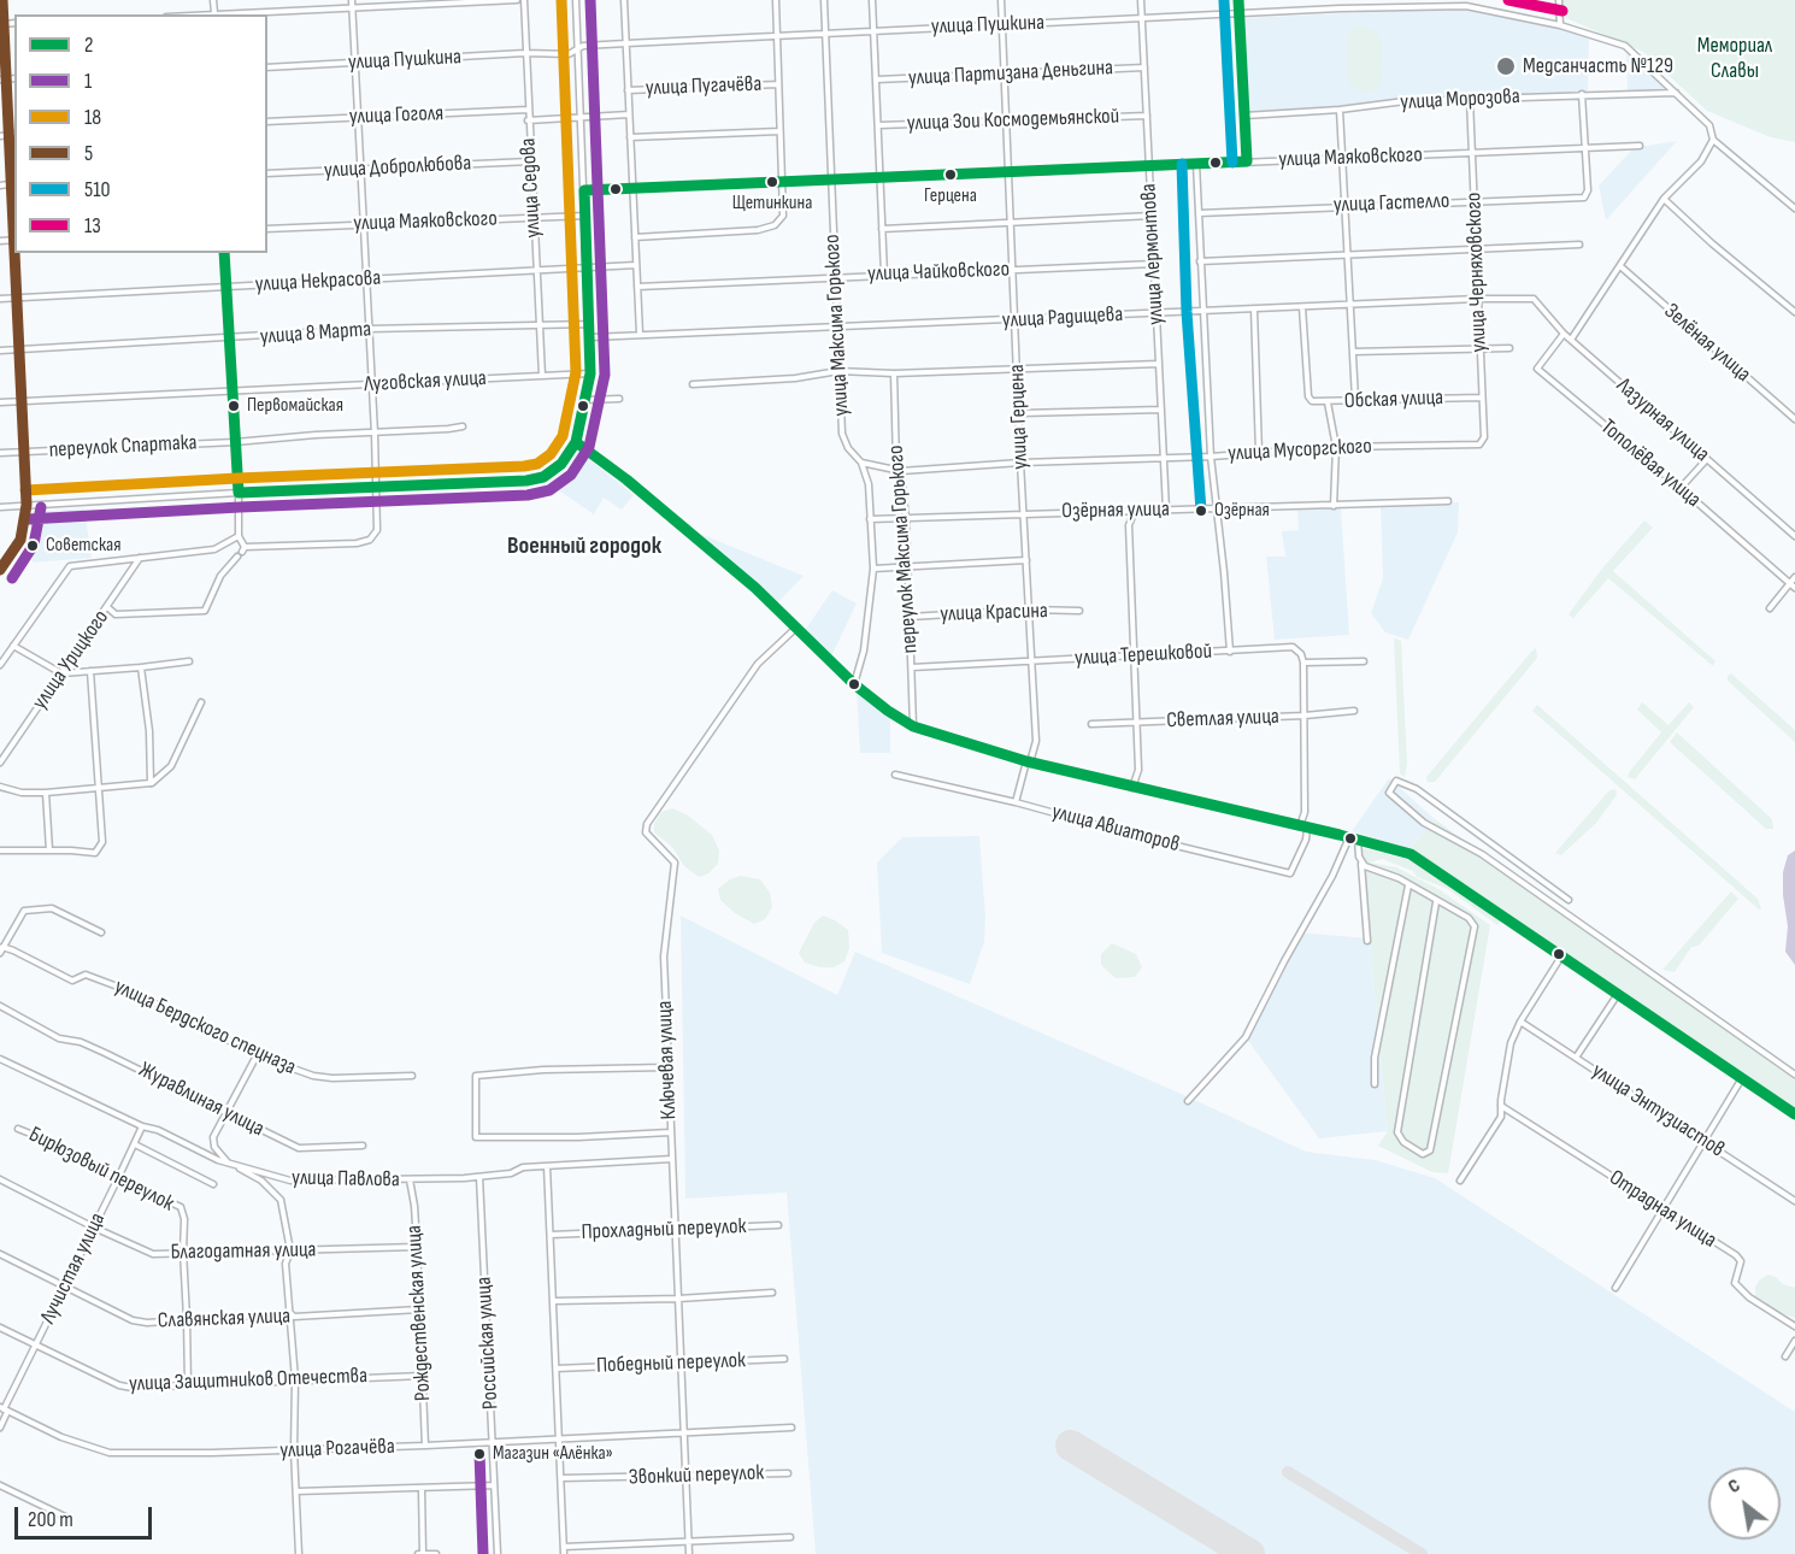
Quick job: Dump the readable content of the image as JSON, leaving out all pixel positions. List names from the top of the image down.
{
  "streets": {
    "street": [
      "улица Пушкина",
      "улица Партизана Деньгина",
      "улица Пугачёва",
      "улица Морозова",
      "улица Гоголя",
      "улица Зои Космодемьянской",
      "улица Маяковского",
      "улица Добролюбова",
      "улица Седова",
      "улица Гастелло",
      "улица Лермонтова",
      "улица Чайковского",
      "улица Черняховского",
      "улица Некрасова",
      "улица Радищева",
      "улица Максима Горького",
      "улица 8 Марта",
      "Зелёная улица",
      "Луговская улица",
      "Обская улица",
      "улица Герцена",
      "Лазурная улица",
      "переулок Спартака",
      "улица Мусоргского",
      "Тополёвая улица",
      "Озёрная улица",
      "переулок Максима Горького",
      "улица Красина",
      "улица Терешковой",
      "улица Урицкого",
      "Светлая улица",
      "улица Авиаторов",
      "улица Бердского спецназа",
      "Ключевая улица",
      "Журавлиная улица",
      "улица Энтузиастов",
      "Бирюзовый переулок",
      "улица Павлова",
      "Отрадная улица",
      "Прохладный переулок",
      "Благодатная улица",
      "Лучистая улица",
      "Рождественская улица",
      "Славянская улица",
      "Российская улица",
      "Победный переулок",
      "улица Защитников Отечества",
      "улица Рогачёва",
      "Звонкий переулок"
    ]
  },
  "crossings": [
    ["улица Пушкина", "улица Морозова"],
    ["улица Пушкина", "улица Седова"],
    ["улица Пушкина", "улица Лермонтова"],
    ["улица Пушкина", "улица Максима Горького"],
    ["улица Пушкина", "улица Герцена"],
    ["улица Партизана Деньгина", "улица Лермонтова"],
    ["улица Партизана Деньгина", "улица Герцена"],
    ["улица Морозова", "улица Черняховского"],
    ["улица Гоголя", "улица Седова"],
    ["улица Зои Космодемьянской", "улица Лермонтова"],
    ["улица Зои Космодемьянской", "улица Герцена"],
    ["улица Маяковского", "улица Седова"],
    ["улица Маяковского", "улица Гастелло"],
    ["улица Маяковского", "улица Лермонтова"],
    ["улица Маяковского", "улица Черняховского"],
    ["улица Маяковского", "улица Максима Горького"],
    ["улица Маяковского", "улица Герцена"],
    ["улица Добролюбова", "улица Седова"],
    ["улица Седова", "улица Некрасова"],
    ["улица Седова", "улица 8 Марта"],
    ["улица Седова", "Луговская улица"],
    ["улица Гастелло", "улица Черняховского"],
    ["улица Лермонтова", "улица Чайковского"],
    ["улица Лермонтова", "улица Радищева"],
    ["улица Лермонтова", "улица Мусоргского"],
    ["улица Лермонтова", "Озёрная улица"],
    ["улица Чайковского", "улица Максима Горького"],
    ["улица Чайковского", "улица Герцена"],
    ["улица Черняховского", "улица Радищева"],
    ["улица Черняховского", "Обская улица"],
    ["улица Черняховского", "улица Мусоргского"],
    ["улица Радищева", "улица Максима Горького"],
    ["улица Радищева", "Обская улица"],
    ["улица Радищева", "улица Герцена"],
    ["улица Радищева", "Лазурная улица"],
    ["улица Максима Горького", "улица Мусоргского"],
    ["улица Максима Горького", "Озёрная улица"],
    ["улица Герцена", "улица Мусоргского"],
    ["улица Герцена", "Озёрная улица"],
    ["улица Герцена", "улица Красина"],
    ["улица Герцена", "улица Терешковой"],
    ["улица Герцена", "улица Авиаторов"],
    ["Лазурная улица", "Тополёвая улица"],
    ["улица Мусоргского", "переулок Максима Горького"],
    ["Озёрная улица", "переулок Максима Горького"],
    ["переулок Максима Горького", "улица Красина"],
    ["переулок Максима Горького", "улица Терешковой"],
    ["Ключевая улица", "улица Павлова"],
    ["Ключевая улица", "Прохладный переулок"],
    ["Ключевая улица", "Победный переулок"],
    ["Ключевая улица", "улица Рогачёва"],
    ["Ключевая улица", "Звонкий переулок"],
    ["Бирюзовый переулок", "Благодатная улица"],
    ["Бирюзовый переулок", "Лучистая улица"],
    ["Бирюзовый переулок", "Славянская улица"],
    ["Бирюзовый переулок", "улица Защитников Отечества"],
    ["улица Павлова", "Лучистая улица"],
    ["улица Павлова", "Рождественская улица"],
    ["улица Павлова", "Российская улица"],
    ["Благодатная улица", "Лучистая улица"],
    ["Благодатная улица", "Рождественская улица"],
    ["Лучистая улица", "Славянская улица"],
    ["Лучистая улица", "улица Защитников Отечества"],
    ["Лучистая улица", "улица Рогачёва"],
    ["Рождественская улица", "Славянская улица"],
    ["Рождественская улица", "улица Защитников Отечества"],
    ["Рождественская улица", "улица Рогачёва"],
    ["Российская улица", "улица Рогачёва"]
  ],
  "districts": ["Военный городок"],
  "parks": ["Мемориал Славы"],
  "places": [
    "Медсанчасть №129",
    "Герцена",
    "Щетинкина",
    "Первомайская",
    "Озёрная",
    "Советская",
    "Магазин «Алёнка»"
  ],
  "lines": [
    "transit line 2",
    "transit line 1",
    "transit line 18",
    "transit line 5",
    "transit line 13",
    "transit line 510"
  ],
  "legend": [
    "2",
    "1",
    "18",
    "5",
    "510",
    "13"
  ],
  "scale_bar": "200 m",
  "north": "top left"
}
